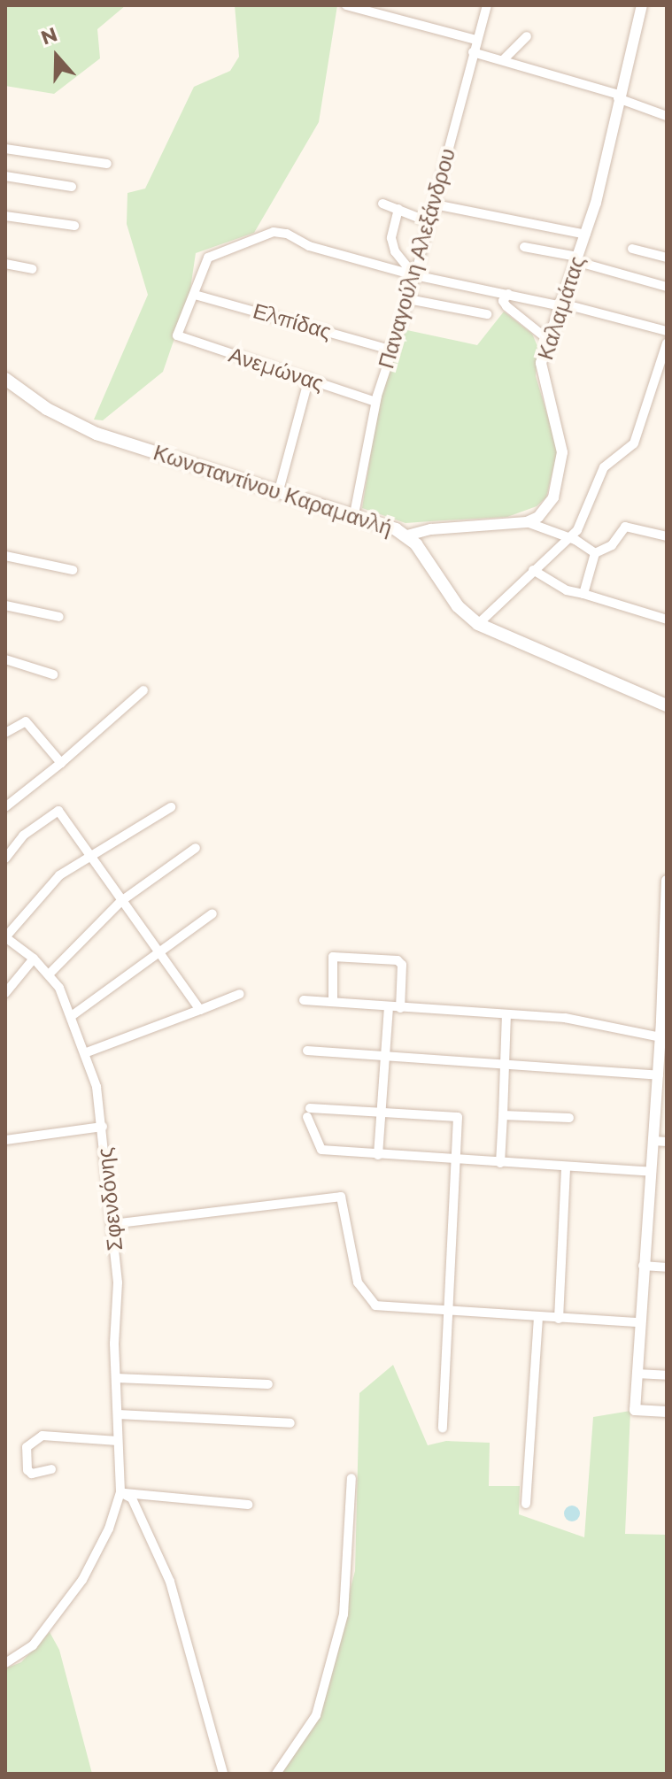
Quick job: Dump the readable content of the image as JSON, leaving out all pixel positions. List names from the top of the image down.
{
  "streets": {
    "main road": ["Κωνσταντίνου Καραμανλή"],
    "street": [
      "Παναγούλη Αλεξάνδρου",
      "Καλαμάτας",
      "Ελπίδας",
      "Ανεμώνας",
      "Σφενδόνης"
    ]
  },
  "crossings": [
    ["Παναγούλη Αλεξάνδρου", "Ελπίδας"],
    ["Παναγούλη Αλεξάνδρου", "Ανεμώνας"],
    ["Παναγούλη Αλεξάνδρου", "Κωνσταντίνου Καραμανλή"],
    ["Ελπίδας", "Ανεμώνας"]
  ],
  "north": "top"
}
